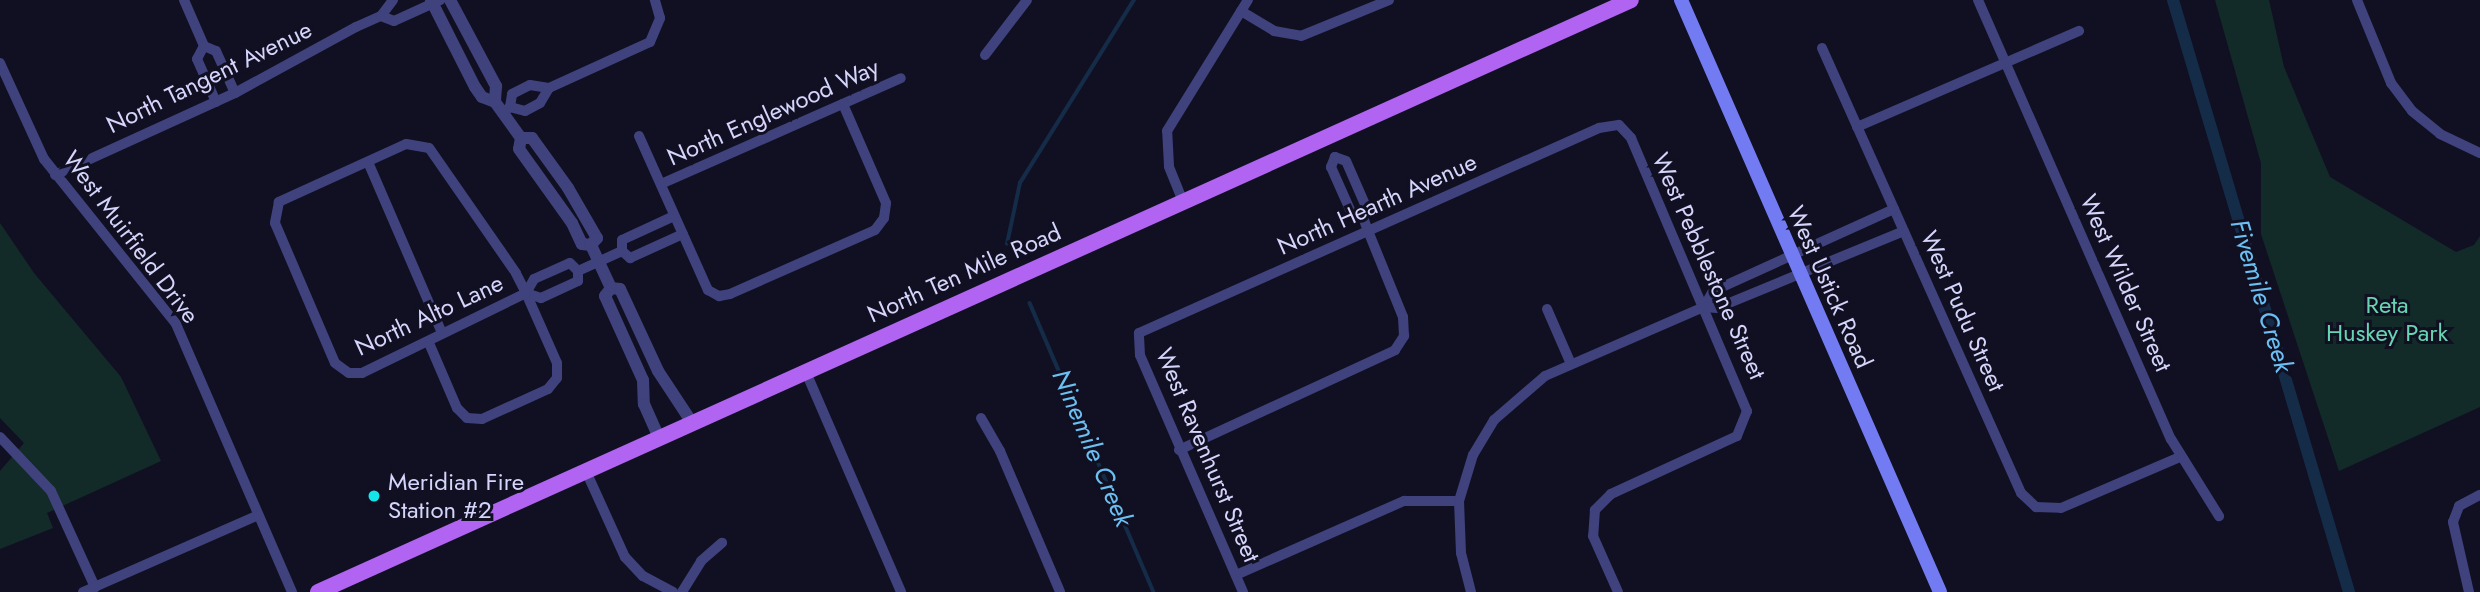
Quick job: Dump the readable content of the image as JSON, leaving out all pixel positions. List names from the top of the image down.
{
  "streets": {
    "main road": ["North Ten Mile Road", "West Ustick Road"],
    "street": [
      "North Tangent Avenue",
      "North Englewood Way",
      "North Hearth Avenue",
      "West Muirfield Drive",
      "West Pebblestone Street",
      "West Wilder Street",
      "West Pudu Street",
      "North Alto Lane",
      "West Ravenhurst Street"
    ]
  },
  "crossings": [
    ["North Tangent Avenue", "West Muirfield Drive"],
    ["North Hearth Avenue", "West Pebblestone Street"],
    ["North Hearth Avenue", "West Ravenhurst Street"],
    ["West Wilder Street", "West Pudu Street"]
  ],
  "water": ["Fivemile Creek", "Ninemile Creek"],
  "parks": ["Reta Huskey Park"],
  "places": ["Meridian Fire Station #2"]
}
